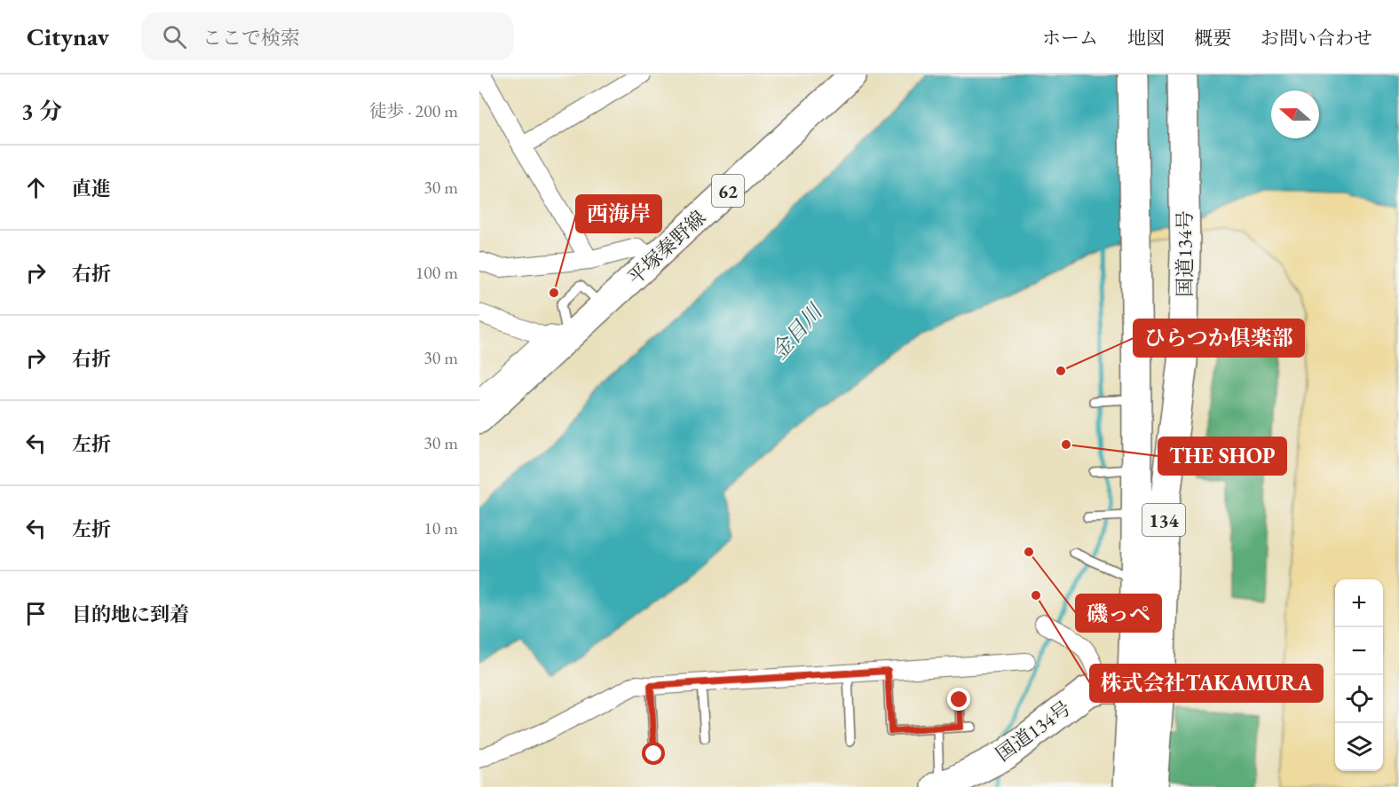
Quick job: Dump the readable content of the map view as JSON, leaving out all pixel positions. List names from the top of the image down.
{
  "streets": {
    "highway": ["国道134号", "134"],
    "main road": ["62", "平塚秦野線"]
  },
  "water": ["金目川"],
  "places": [
    "西海岸",
    "ひらつか倶楽部",
    "THE SHOP",
    "磯っペ",
    "株式会社TAKAMURA"
  ],
  "north": "left",
  "page": {
    "header": "Citynav",
    "search": "ここで検索",
    "nav": [
      "ホーム",
      "地図",
      "概要",
      "お問い合わせ"
    ],
    "heading": ["3 分", "徒歩 · 200 m"],
    "list": [
      ["直進", "30 m"],
      ["右折", "100 m"],
      ["右折", "30 m"],
      ["左折", "30 m"],
      ["左折", "10 m"],
      "目的地に到着"
    ],
    "map_buttons": ["+", "−"]
  }
}
